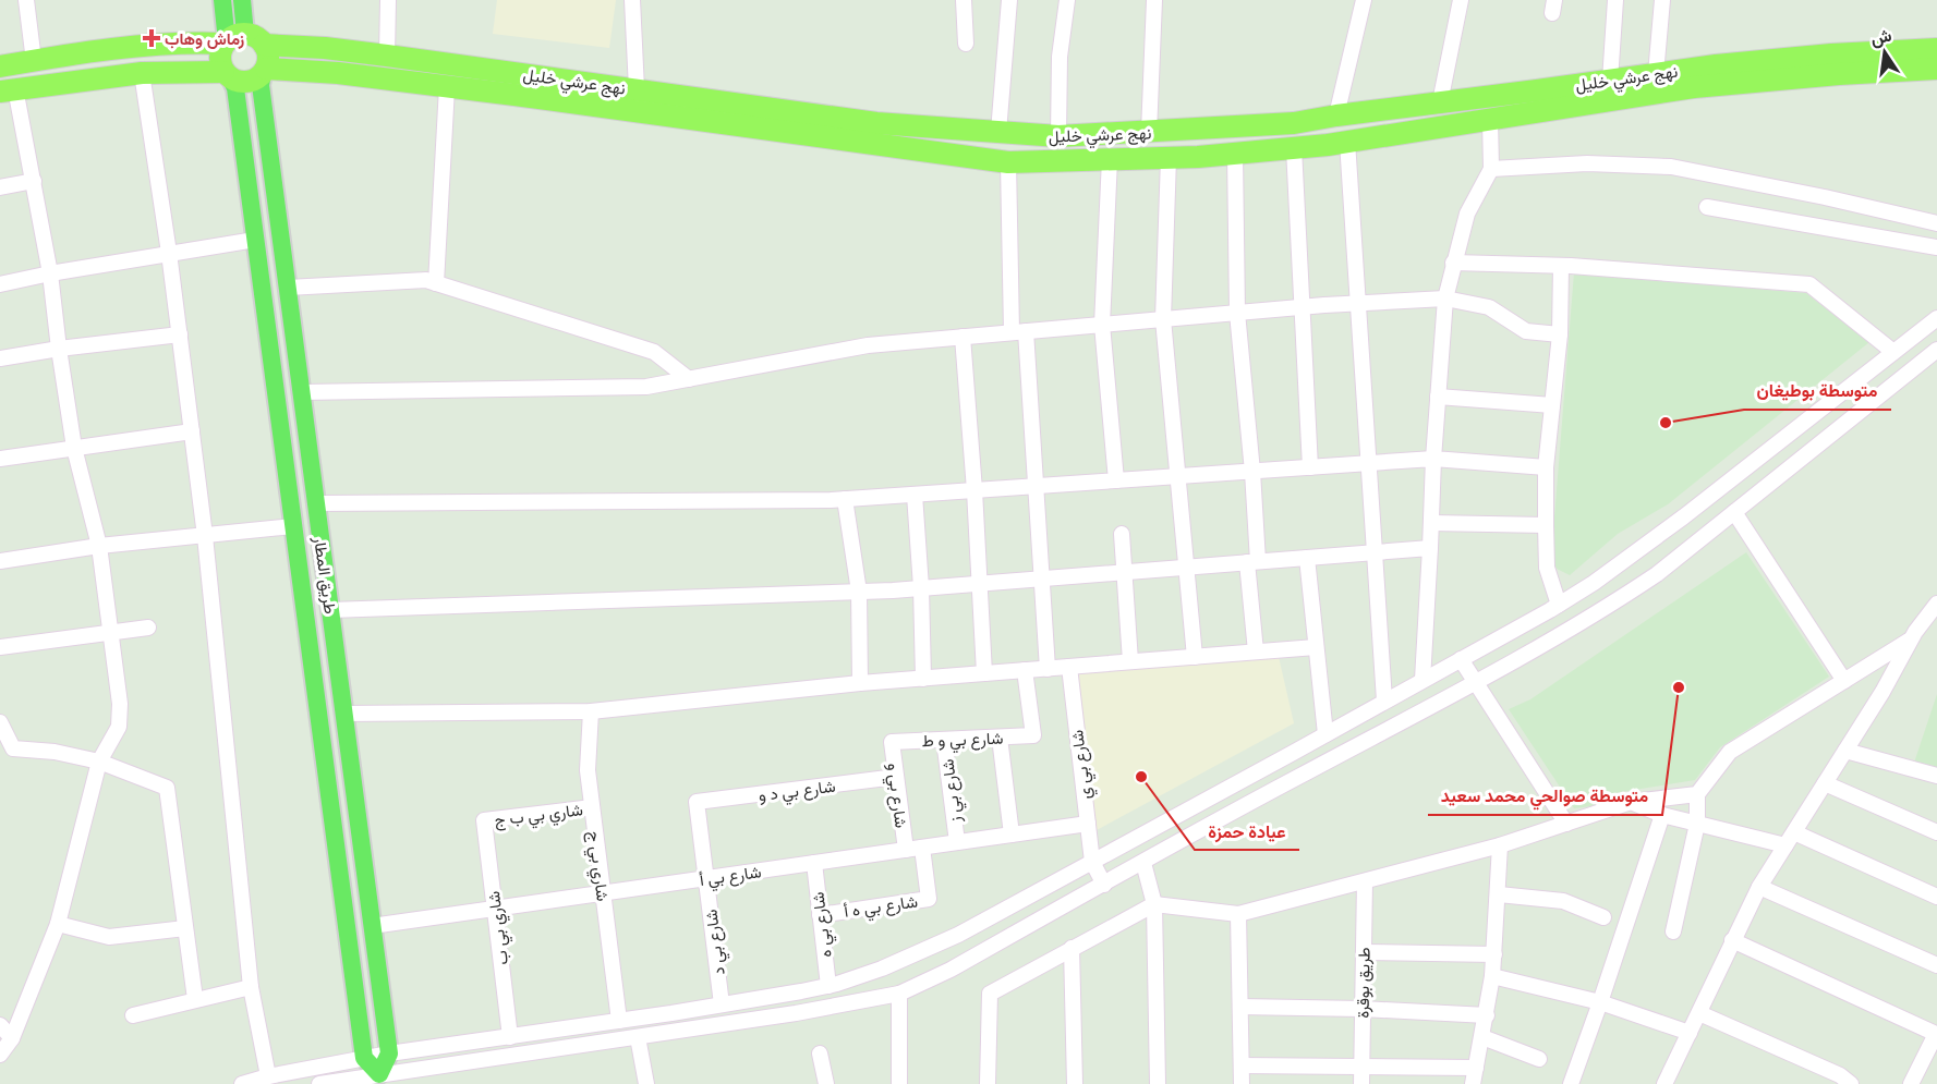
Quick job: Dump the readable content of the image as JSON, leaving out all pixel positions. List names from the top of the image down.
{
  "streets": {
    "highway": ["نهج عرشي خليل"],
    "main road": ["طريق المطار"],
    "street": [
      "شارع بي و ط",
      "شارع بي ي",
      "شارع بي د و",
      "شارع بي ز",
      "شارع بي و",
      "شاري بي ب ج",
      "شاري بي ج",
      "شارع بي أ",
      "شارع بي ه أ",
      "شارع بي ه",
      "شاري بي ب",
      "شارع بي د",
      "طريق بوقرة"
    ]
  },
  "crossings": [
    ["نهج عرشي خليل", "طريق المطار"],
    ["طريق المطار", "شارع بي أ"],
    ["شارع بي و ط", "شارع بي ز"],
    ["شارع بي و ط", "شارع بي و"],
    ["شارع بي ي", "شارع بي أ"],
    ["شارع بي د و", "شارع بي و"],
    ["شارع بي د و", "شارع بي د"],
    ["شارع بي ز", "شارع بي أ"],
    ["شارع بي و", "شارع بي أ"],
    ["شاري بي ب ج", "شاري بي ج"],
    ["شاري بي ب ج", "شاري بي ب"],
    ["شاري بي ج", "شارع بي أ"],
    ["شارع بي أ", "شارع بي ه أ"],
    ["شارع بي أ", "شارع بي ه"],
    ["شارع بي أ", "شاري بي ب"],
    ["شارع بي أ", "شارع بي د"],
    ["شارع بي ه أ", "شارع بي ه"]
  ],
  "places": {
    "health": ["زماش وهاب"],
    "other": ["متوسطة بوطيغان", "متوسطة صوالحي محمد سعيد", "عيادة حمزة"]
  },
  "north": "top"
}
